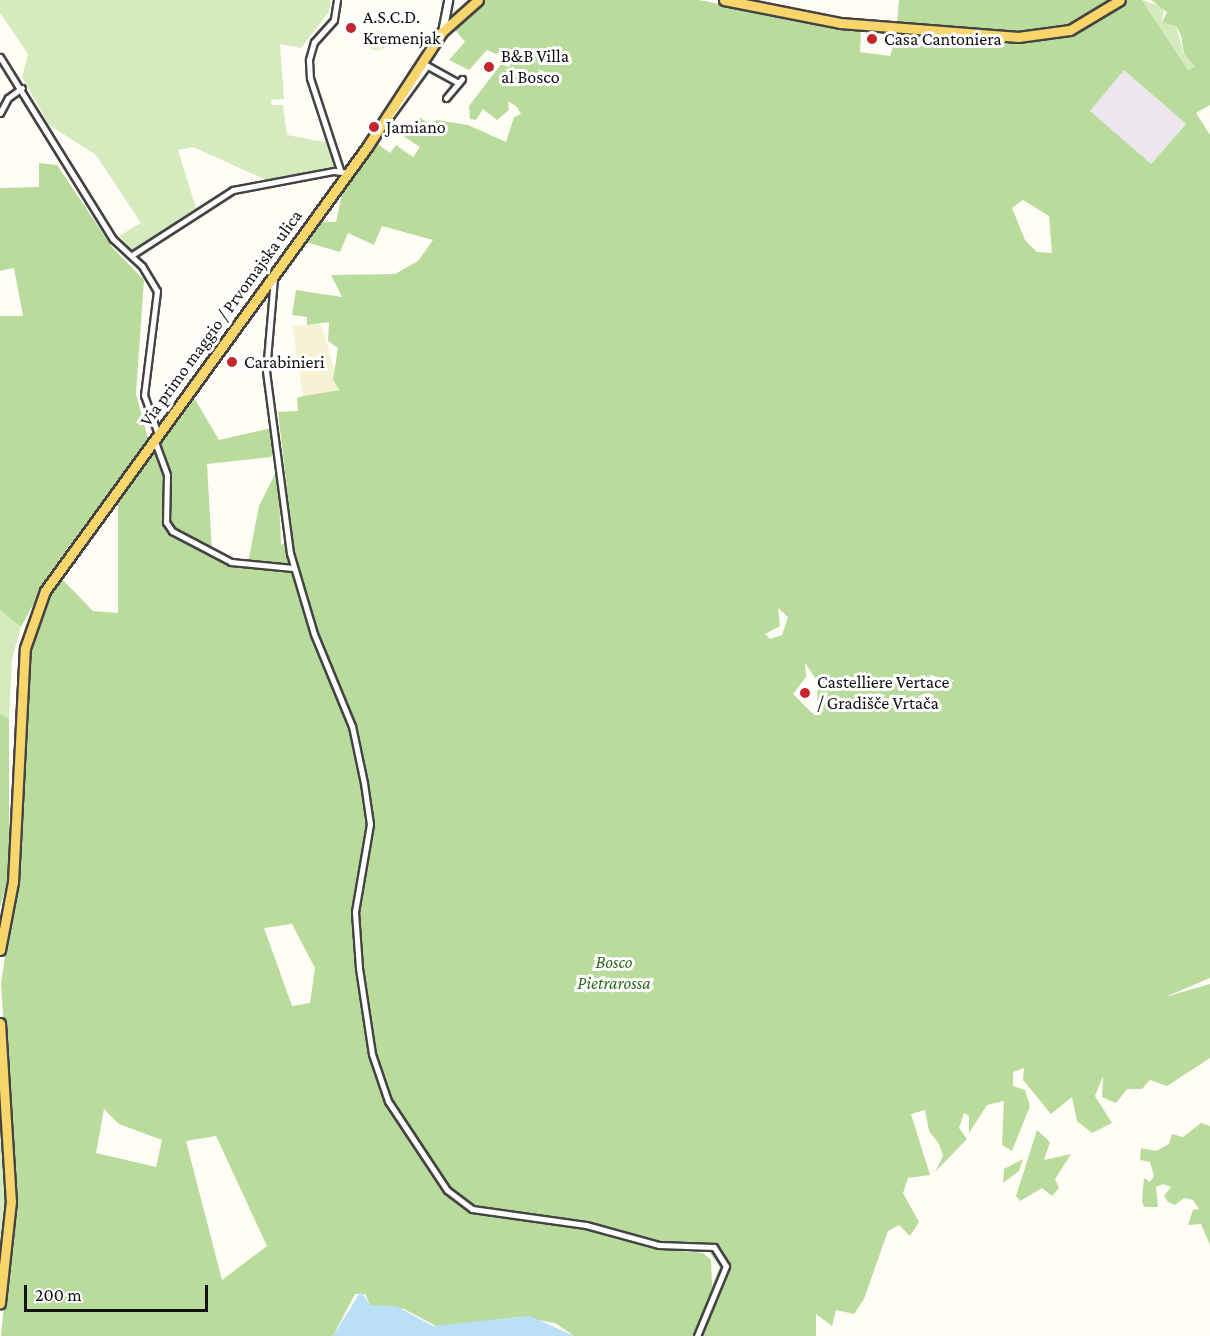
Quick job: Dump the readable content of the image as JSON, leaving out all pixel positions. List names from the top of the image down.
{
  "streets": {
    "main road": ["Via primo maggio / Prvomajska ulica"]
  },
  "parks": ["Bosco Pietrarossa"],
  "places": [
    "A.S.C.D. Kremenjak",
    "Casa Cantoniera",
    "B&B Villa al Bosco",
    "Jamiano",
    "Carabinieri",
    "Castelliere Vertace / Gradišče Vrtača"
  ],
  "scale_bar": "200 m"
}
